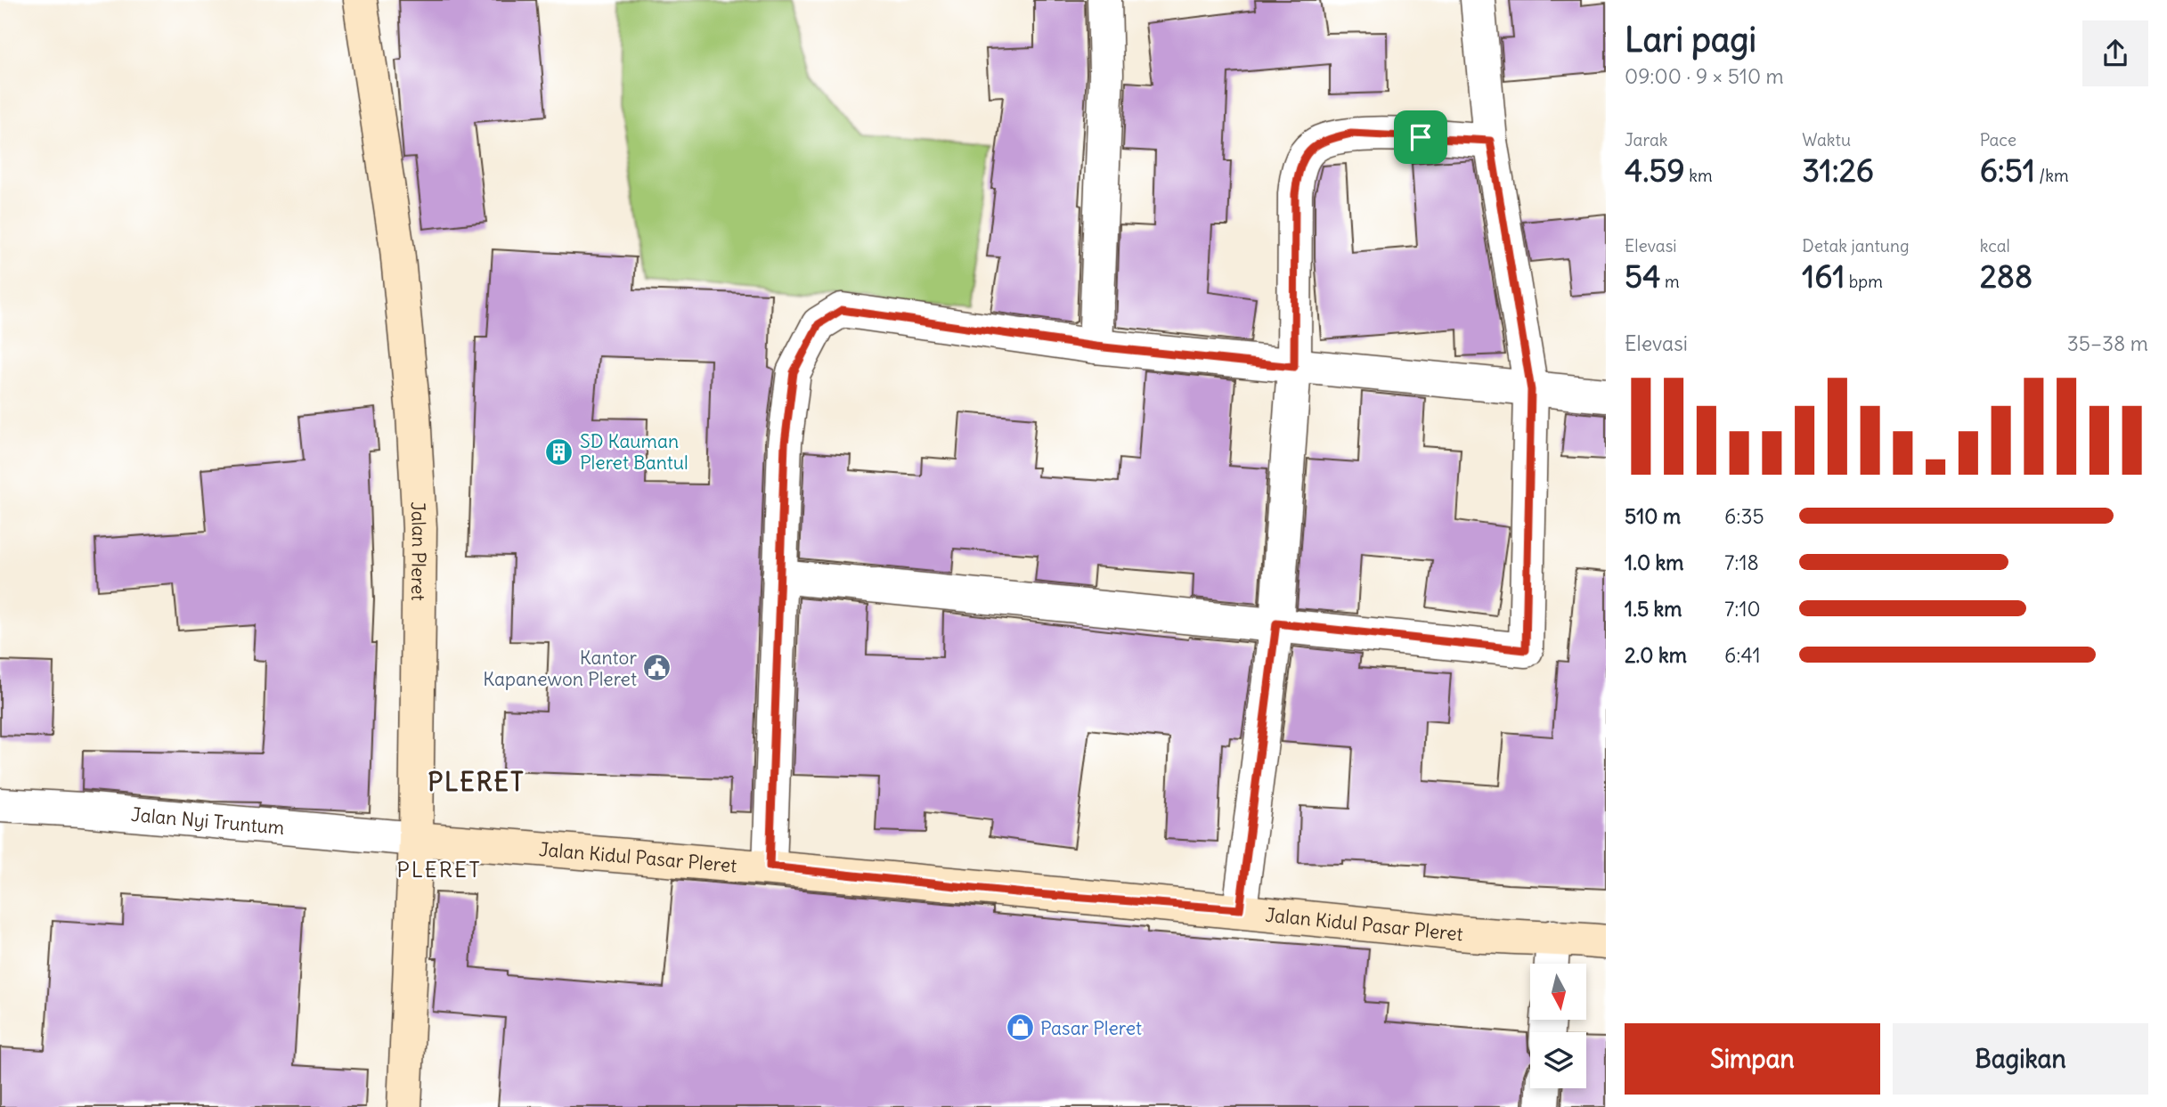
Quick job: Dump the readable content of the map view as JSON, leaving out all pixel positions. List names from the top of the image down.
{
  "streets": {
    "street": ["Jalan Pleret", "Jalan Nyi Truntum", "Jalan Kidul Pasar Pleret"]
  },
  "crossings": [
    ["Jalan Pleret", "Jalan Nyi Truntum"],
    ["Jalan Pleret", "Jalan Kidul Pasar Pleret"],
    ["Jalan Nyi Truntum", "Jalan Kidul Pasar Pleret"]
  ],
  "districts": ["PLERET", "PLERET"],
  "places": {
    "building": ["SD Kauman Pleret Bantul"],
    "public building": ["Kantor Kapanewon Pleret"],
    "shop": ["Pasar Pleret"]
  },
  "north": "bottom",
  "page": {
    "heading": ["Lari pagi", "09:00 · 9 × 510 m"],
    "stats": [
      ["Jarak", "4.59 km"],
      ["Waktu", "31:26"],
      ["Pace", "6:51 /km"],
      ["Elevasi", "54 m"],
      ["Detak jantung", "161 bpm"],
      ["kcal", "288"]
    ],
    "chart": ["Elevasi", "35–38 m"],
    "list": [
      {
        "name": "510 m",
        "note": "6:35"
      },
      {
        "name": "1.0 km",
        "note": "7:18"
      },
      {
        "name": "1.5 km",
        "note": "7:10"
      },
      {
        "name": "2.0 km",
        "note": "6:41"
      }
    ],
    "buttons": ["Simpan", "Bagikan"]
  }
}
